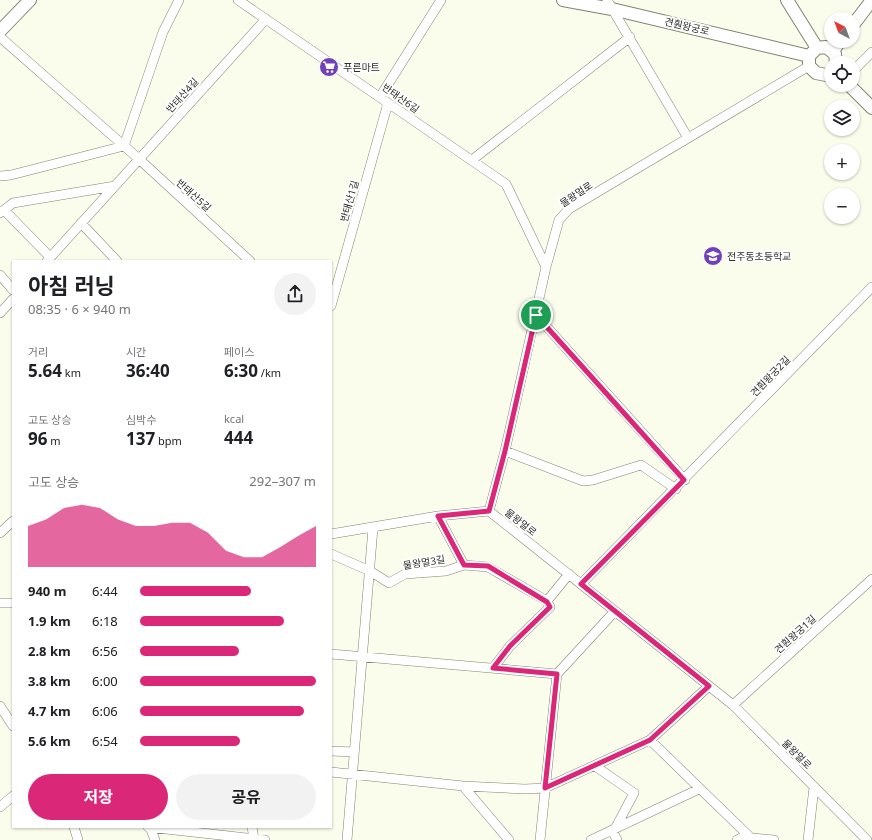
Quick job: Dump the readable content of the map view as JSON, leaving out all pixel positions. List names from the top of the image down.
{
  "streets": {
    "street": [
      "견훤왕궁로",
      "반태산4길",
      "반태산6길",
      "물왕멀로",
      "반태산5길",
      "반태산1길",
      "견훤왕궁2길",
      "물왕멀3길",
      "견훤왕궁1길"
    ]
  },
  "crossings": [
    ["견훤왕궁로", "물왕멀로"],
    ["반태산4길", "반태산6길"],
    ["반태산4길", "반태산5길"],
    ["반태산6길", "물왕멀로"],
    ["반태산6길", "반태산1길"],
    ["물왕멀로", "견훤왕궁2길"],
    ["물왕멀로", "견훤왕궁1길"]
  ],
  "places": {
    "supermarket": ["푸른마트"],
    "school or university": ["전주동초등학교"]
  },
  "north": "top left",
  "page": {
    "map_buttons": ["+", "−"],
    "heading": ["아침 러닝", "08:35 · 6 × 940 m"],
    "stats": [
      ["거리", "5.64 km"],
      ["시간", "36:40"],
      ["페이스", "6:30 /km"],
      ["고도 상승", "96 m"],
      ["심박수", "137 bpm"],
      ["kcal", "444"]
    ],
    "chart": ["고도 상승", "292–307 m"],
    "list": [
      {
        "name": "940 m",
        "note": "6:44"
      },
      {
        "name": "1.9 km",
        "note": "6:18"
      },
      {
        "name": "2.8 km",
        "note": "6:56"
      },
      {
        "name": "3.8 km",
        "note": "6:00"
      },
      {
        "name": "4.7 km",
        "note": "6:06"
      },
      {
        "name": "5.6 km",
        "note": "6:54"
      }
    ],
    "buttons": ["저장", "공유"]
  }
}
